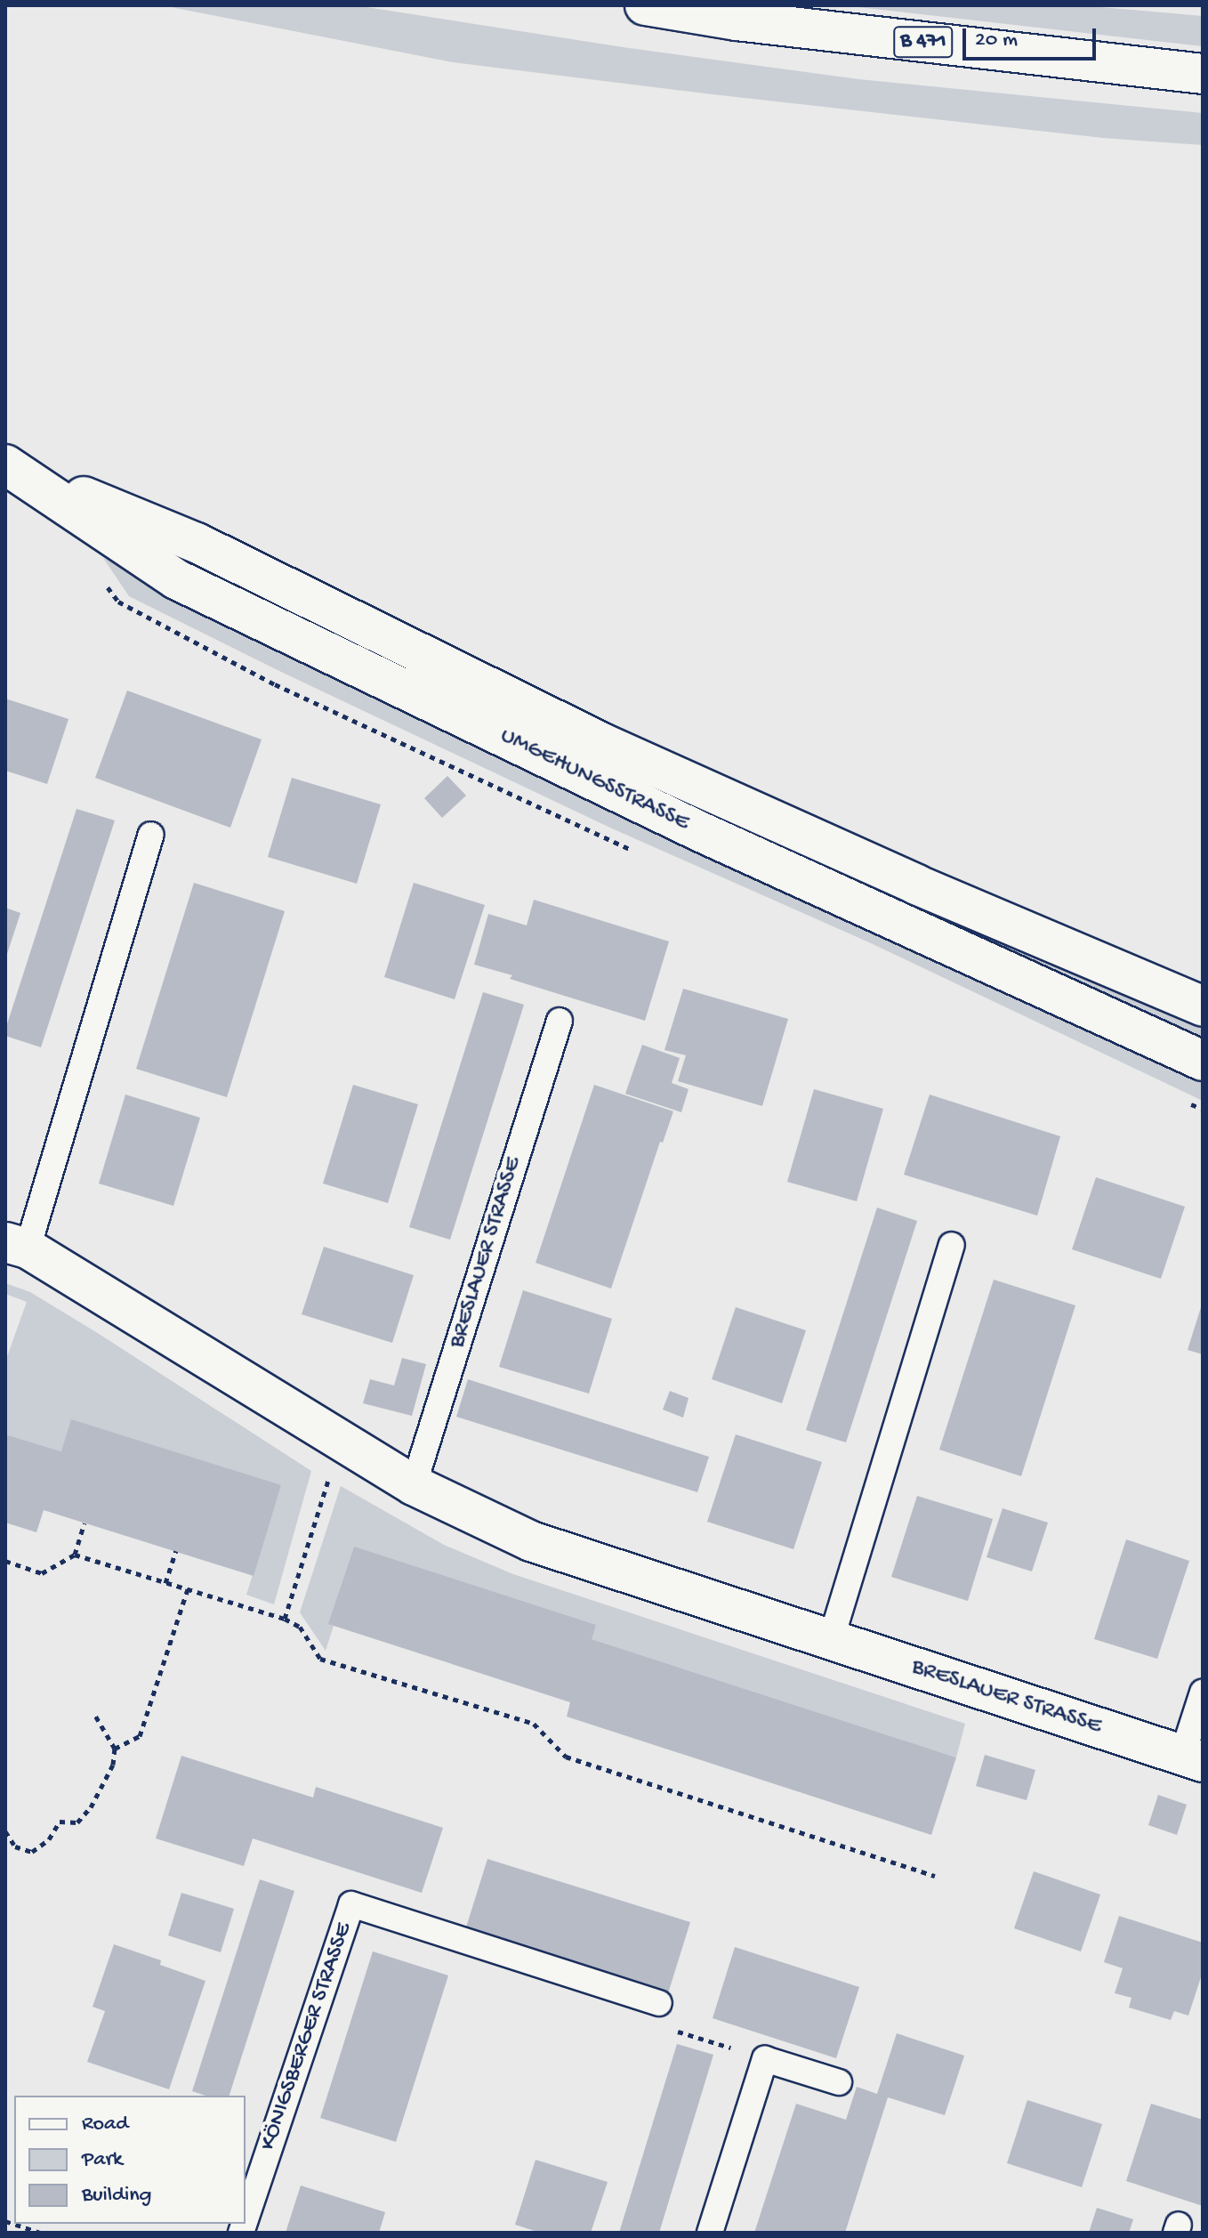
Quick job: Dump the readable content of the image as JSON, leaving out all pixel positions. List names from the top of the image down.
{
  "streets": {
    "street": ["B 471", "UMGEHUNGSSTRASSE", "BRESLAUER STRASSE"],
    "lane": ["KÖNIGSBERGER STRASSE"]
  },
  "legend": ["Road", "Park", "Building"],
  "scale_bar": "20 m"
}
